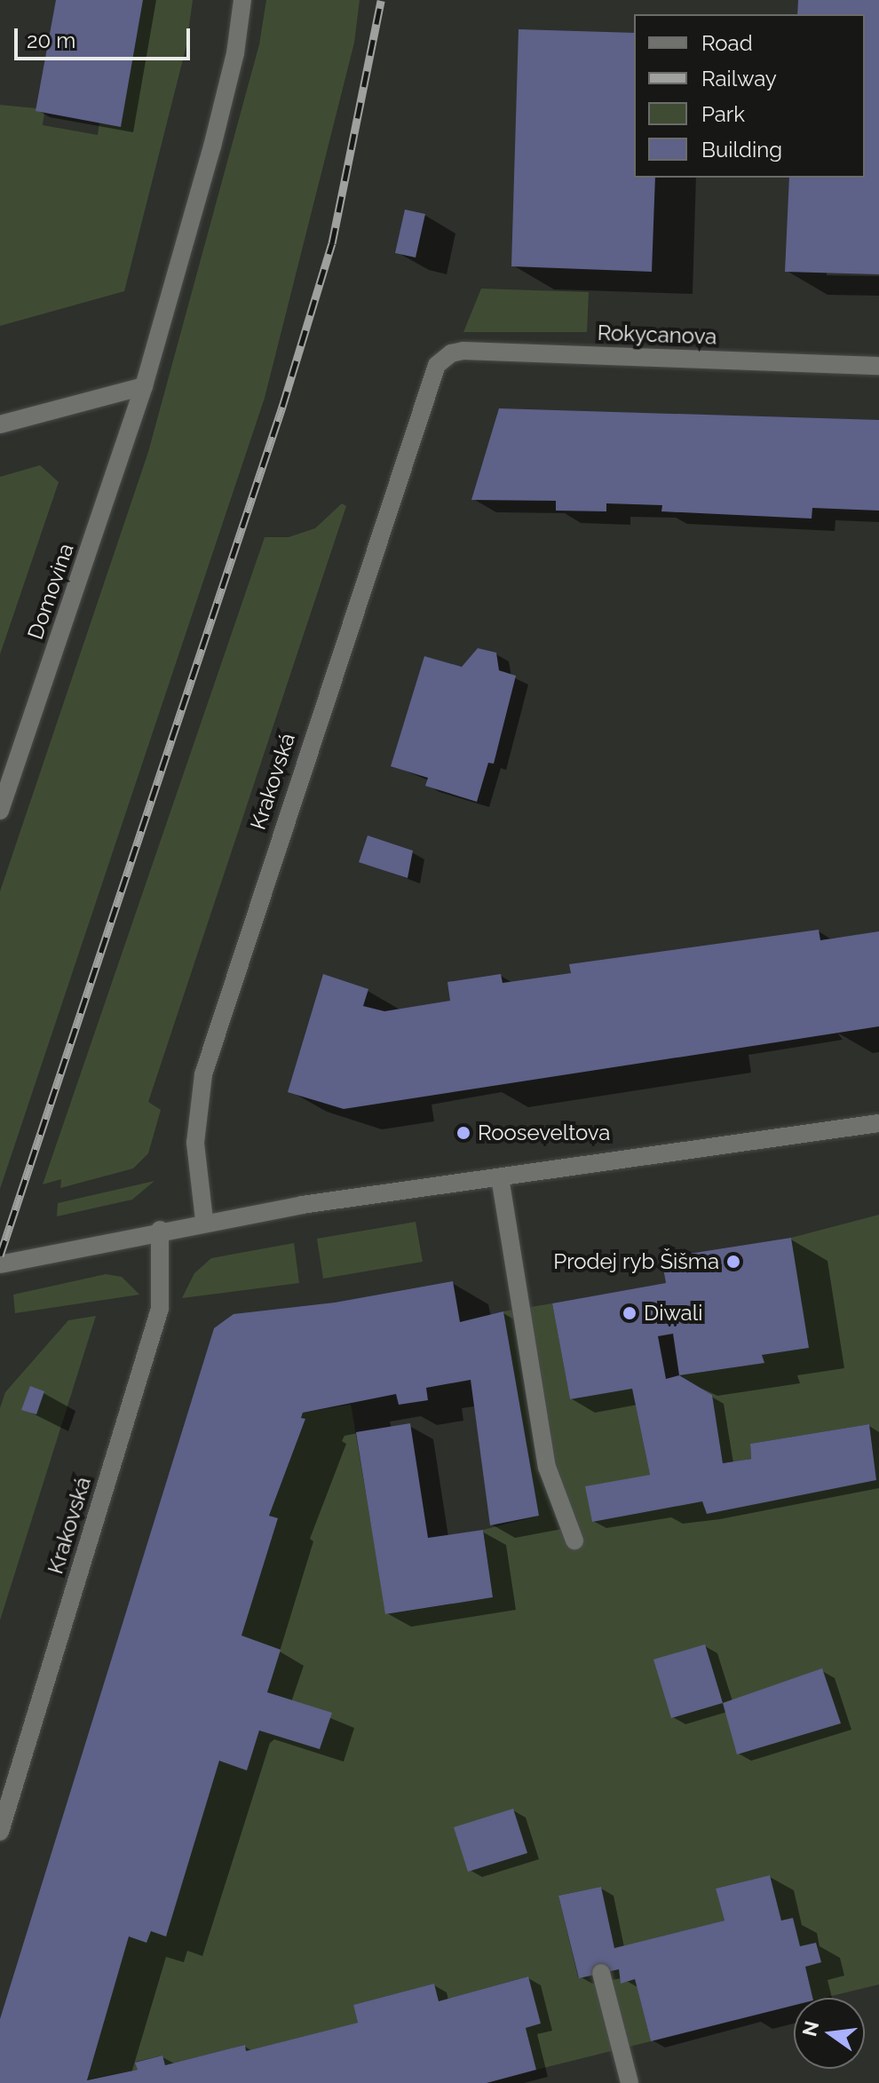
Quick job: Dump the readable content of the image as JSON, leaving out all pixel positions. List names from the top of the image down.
{
  "streets": {
    "street": ["Rokycanova", "Domovina", "Krakovská"]
  },
  "crossings": [
    ["Rokycanova", "Krakovská"]
  ],
  "places": ["Rooseveltova", "Prodej ryb Šišma", "Diwali"],
  "legend": [
    "Road",
    "Railway",
    "Park",
    "Building"
  ],
  "scale_bar": "20 m",
  "north": "left"
}
